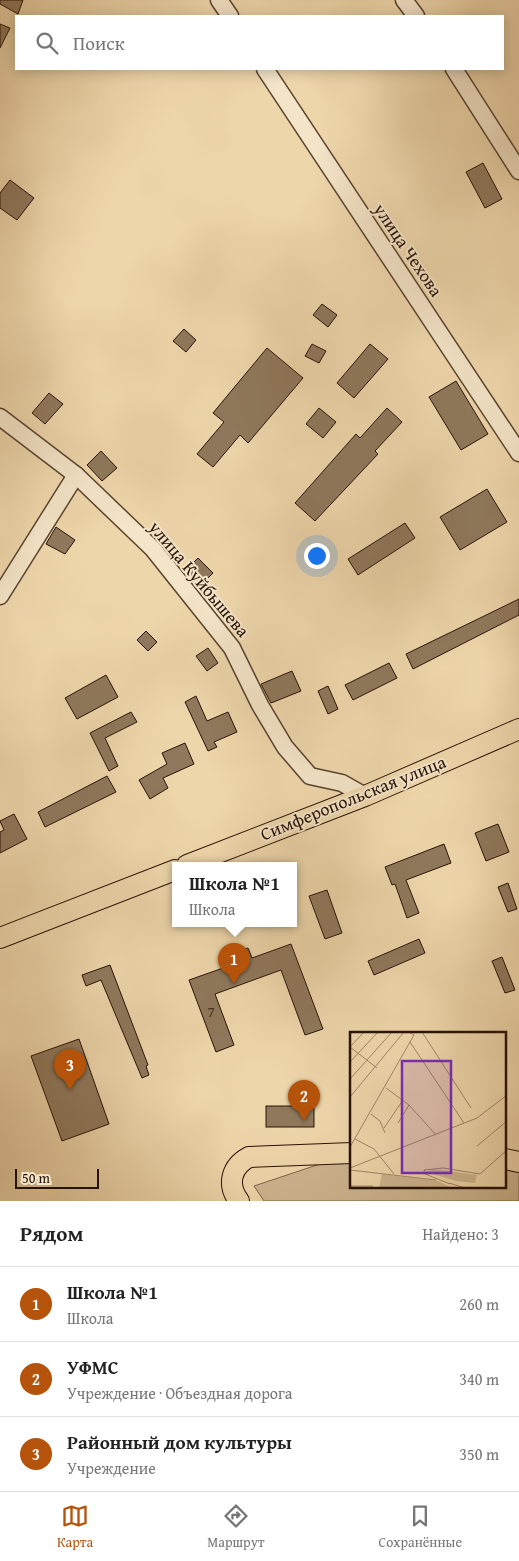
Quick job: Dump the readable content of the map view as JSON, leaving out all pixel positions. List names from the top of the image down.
{
  "streets": {
    "main road": ["Симферопольская улица"],
    "street": ["улица Чехова", "улица Куйбышева"]
  },
  "crossings": [
    ["улица Куйбышева", "Симферопольская улица"]
  ],
  "house_numbers": ["7"],
  "scale_bar": "50 m",
  "page": {
    "search": "Поиск",
    "popup": ["Школа №1", "Школа"],
    "pins": ["1", "3", "2"],
    "scale": "50 m",
    "heading": ["Рядом", "Найдено: 3"],
    "list": [
      {
        "mark": "1",
        "name": "Школа №1",
        "note": "Школа",
        "value": "260 m"
      },
      {
        "mark": "2",
        "name": "УФМС",
        "note": "Учреждение · Объездная дорога",
        "value": "340 m"
      },
      {
        "mark": "3",
        "name": "Районный дом культуры",
        "note": "Учреждение",
        "value": "350 m"
      }
    ],
    "nav": ["Карта", "Маршрут", "Сохранённые"]
  }
}
